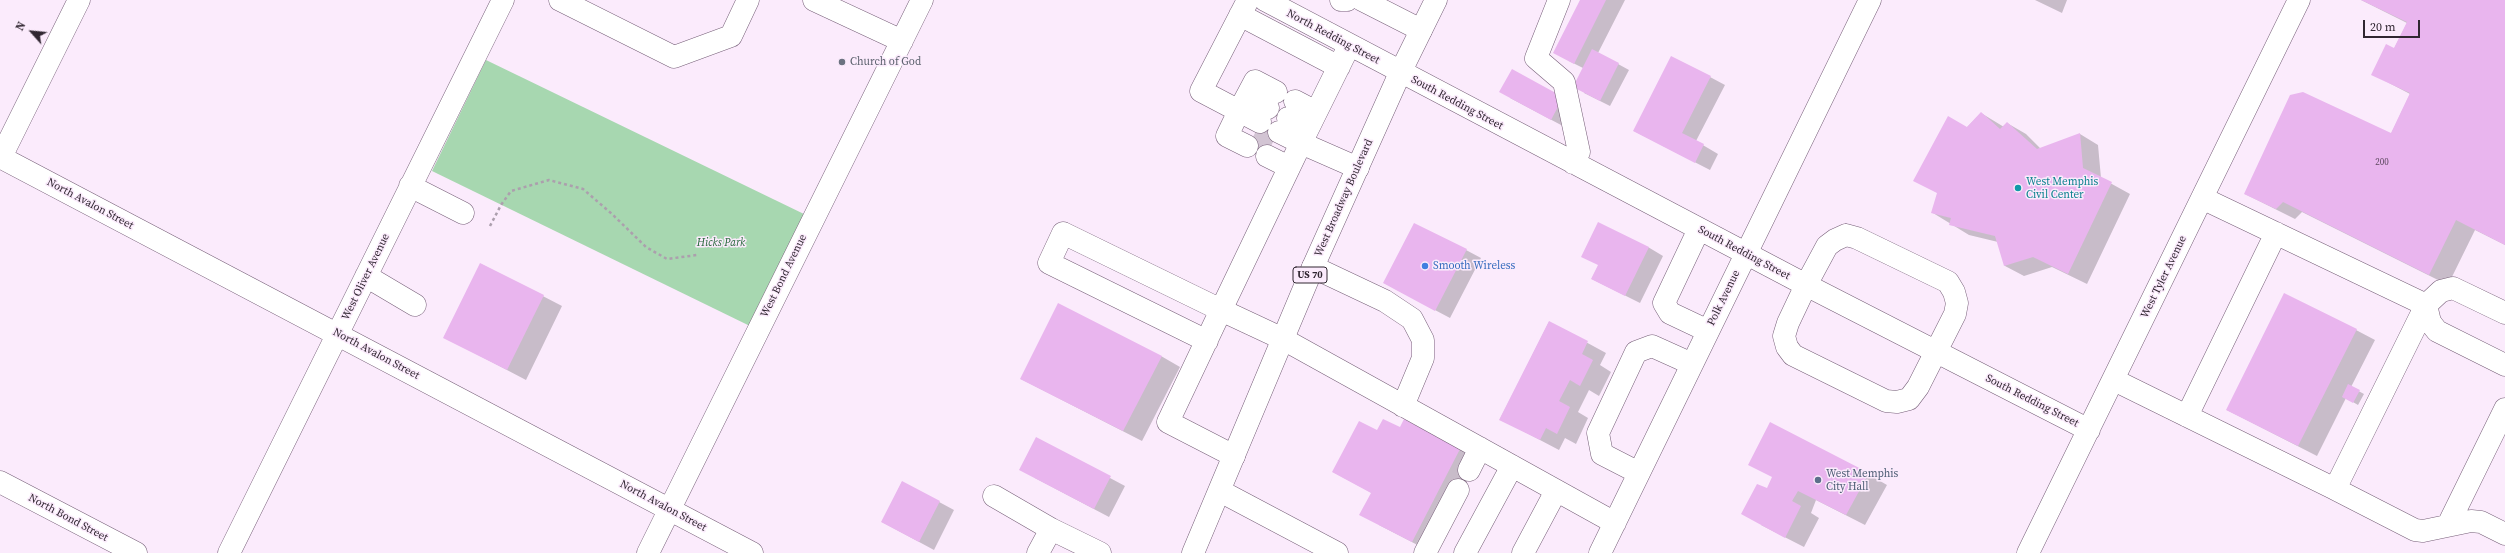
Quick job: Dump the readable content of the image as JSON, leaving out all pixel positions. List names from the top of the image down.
{
  "streets": {
    "street": [
      "North Redding Street",
      "South Redding Street",
      "West Broadway Boulevard",
      "North Avalon Street",
      "US 70",
      "West Bond Avenue",
      "West Oliver Avenue",
      "West Tyler Avenue",
      "Polk Avenue",
      "North Bond Street"
    ]
  },
  "crossings": [
    ["North Redding Street", "South Redding Street"],
    ["North Redding Street", "West Broadway Boulevard"],
    ["South Redding Street", "West Broadway Boulevard"],
    ["South Redding Street", "West Tyler Avenue"],
    ["South Redding Street", "Polk Avenue"],
    ["North Avalon Street", "West Bond Avenue"],
    ["North Avalon Street", "West Oliver Avenue"]
  ],
  "parks": ["Hicks Park"],
  "places": [
    "Church of God",
    "West Memphis Civil Center",
    "Smooth Wireless",
    "West Memphis City Hall"
  ],
  "house_numbers": ["200"],
  "scale_bar": "20 m",
  "north": "top left"
}
